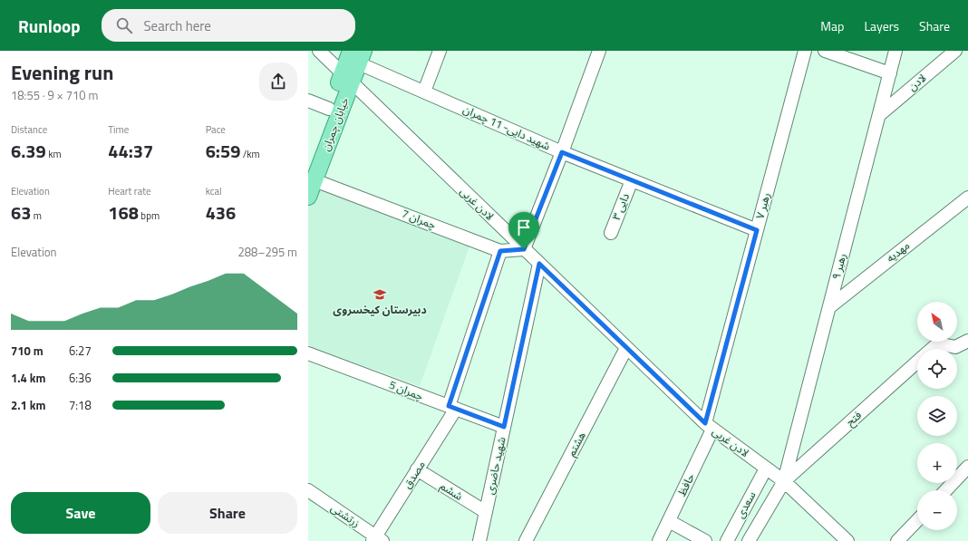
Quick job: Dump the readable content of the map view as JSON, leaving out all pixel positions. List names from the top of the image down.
{
  "streets": {
    "main road": ["خیابان چمران"],
    "street": [
      "لادن",
      "شهید دایی- 11 چمران",
      "لادن غربی",
      "رهبر ۷",
      "دایی ۳",
      "چمران 7",
      "مهدیه",
      "رهبر ۹",
      "چمران 5",
      "فتح",
      "هشتم",
      "شهید حاضری",
      "مصدق",
      "حافظ",
      "ششم",
      "سعدی",
      "زرتشتی"
    ]
  },
  "crossings": [
    ["لادن", "رهبر ۹"],
    ["خیابان چمران", "شهید دایی- 11 چمران"],
    ["خیابان چمران", "لادن غربی"],
    ["خیابان چمران", "چمران 7"],
    ["شهید دایی- 11 چمران", "رهبر ۷"],
    ["شهید دایی- 11 چمران", "دایی ۳"],
    ["لادن غربی", "رهبر ۷"],
    ["لادن غربی", "چمران 7"],
    ["لادن غربی", "رهبر ۹"],
    ["لادن غربی", "فتح"],
    ["لادن غربی", "هشتم"],
    ["لادن غربی", "شهید حاضری"],
    ["لادن غربی", "حافظ"],
    ["لادن غربی", "سعدی"],
    ["رهبر ۷", "حافظ"],
    ["چمران 7", "مصدق"],
    ["مهدیه", "رهبر ۹"],
    ["رهبر ۹", "فتح"],
    ["رهبر ۹", "سعدی"],
    ["چمران 5", "شهید حاضری"],
    ["چمران 5", "مصدق"],
    ["فتح", "سعدی"],
    ["شهید حاضری", "ششم"],
    ["مصدق", "ششم"],
    ["مصدق", "زرتشتی"]
  ],
  "places": {
    "school or university": ["دبیرستان کیخسروی"]
  },
  "north": "top left",
  "page": {
    "header": "Runloop",
    "search": "Search here",
    "nav": ["Map", "Layers", "Share"],
    "heading": ["Evening run", "18:55 · 9 × 710 m"],
    "stats": [
      ["Distance", "6.39 km"],
      ["Time", "44:37"],
      ["Pace", "6:59 /km"],
      ["Elevation", "63 m"],
      ["Heart rate", "168 bpm"],
      ["kcal", "436"]
    ],
    "chart": ["Elevation", "288–295 m"],
    "map_buttons": ["+", "−"],
    "list": [
      {
        "name": "710 m",
        "note": "6:27"
      },
      {
        "name": "1.4 km",
        "note": "6:36"
      },
      {
        "name": "2.1 km",
        "note": "7:18"
      }
    ],
    "buttons": ["Save", "Share"]
  }
}
